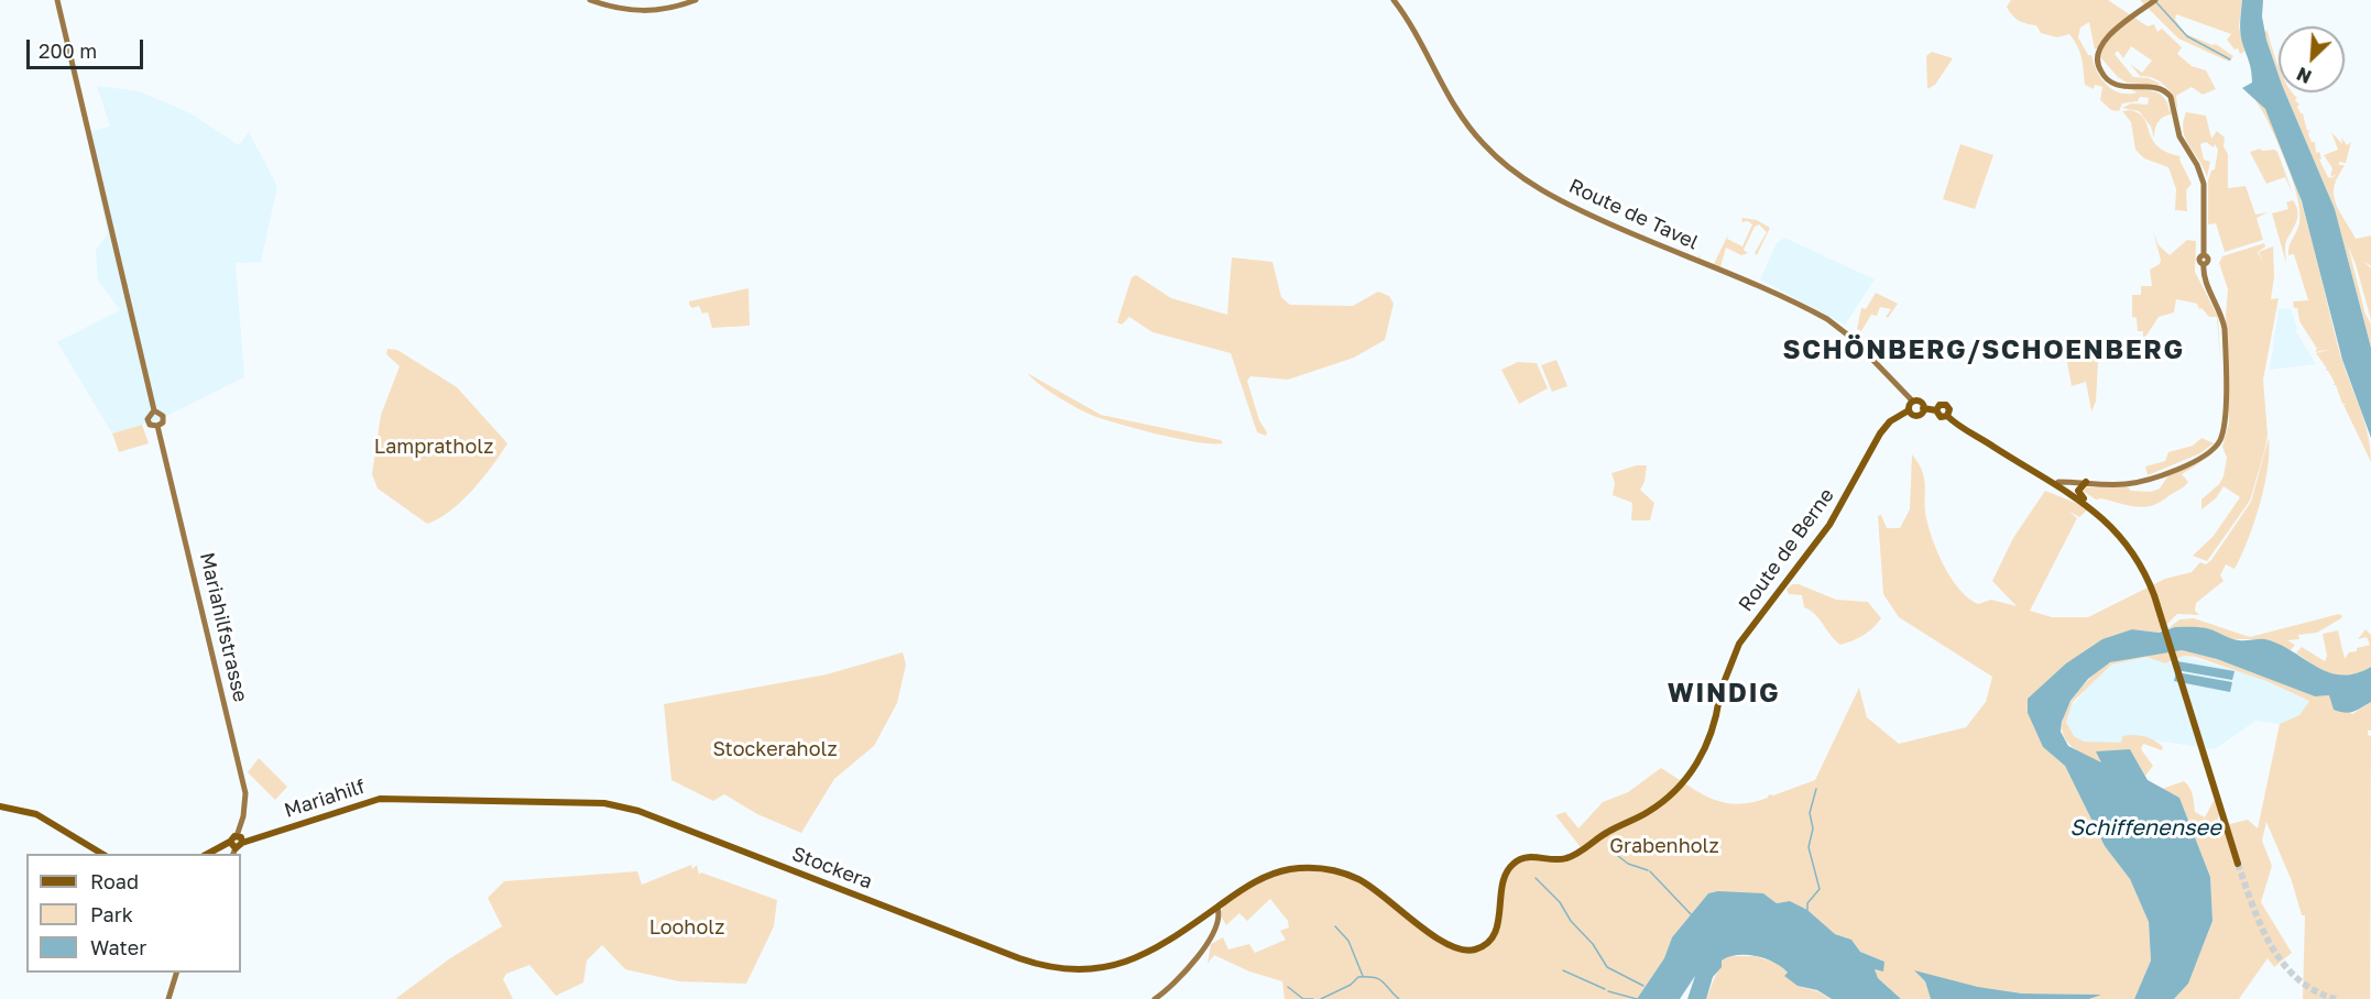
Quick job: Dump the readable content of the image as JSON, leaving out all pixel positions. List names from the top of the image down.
{
  "streets": {
    "main road": [
      "Route de Tavel",
      "Route de Berne",
      "Mariahilfstrasse",
      "Mariahilf",
      "Stockera"
    ]
  },
  "crossings": [
    ["Route de Berne", "Stockera"],
    ["Mariahilf", "Stockera"]
  ],
  "districts": ["SCHÖNBERG/SCHOENBERG", "WINDIG"],
  "water": ["Schiffenensee"],
  "parks": [
    "Lampratholz",
    "Stockeraholz",
    "Grabenholz",
    "Looholz"
  ],
  "legend": ["Road", "Park", "Water"],
  "scale_bar": "200 m",
  "north": "bottom left"
}
